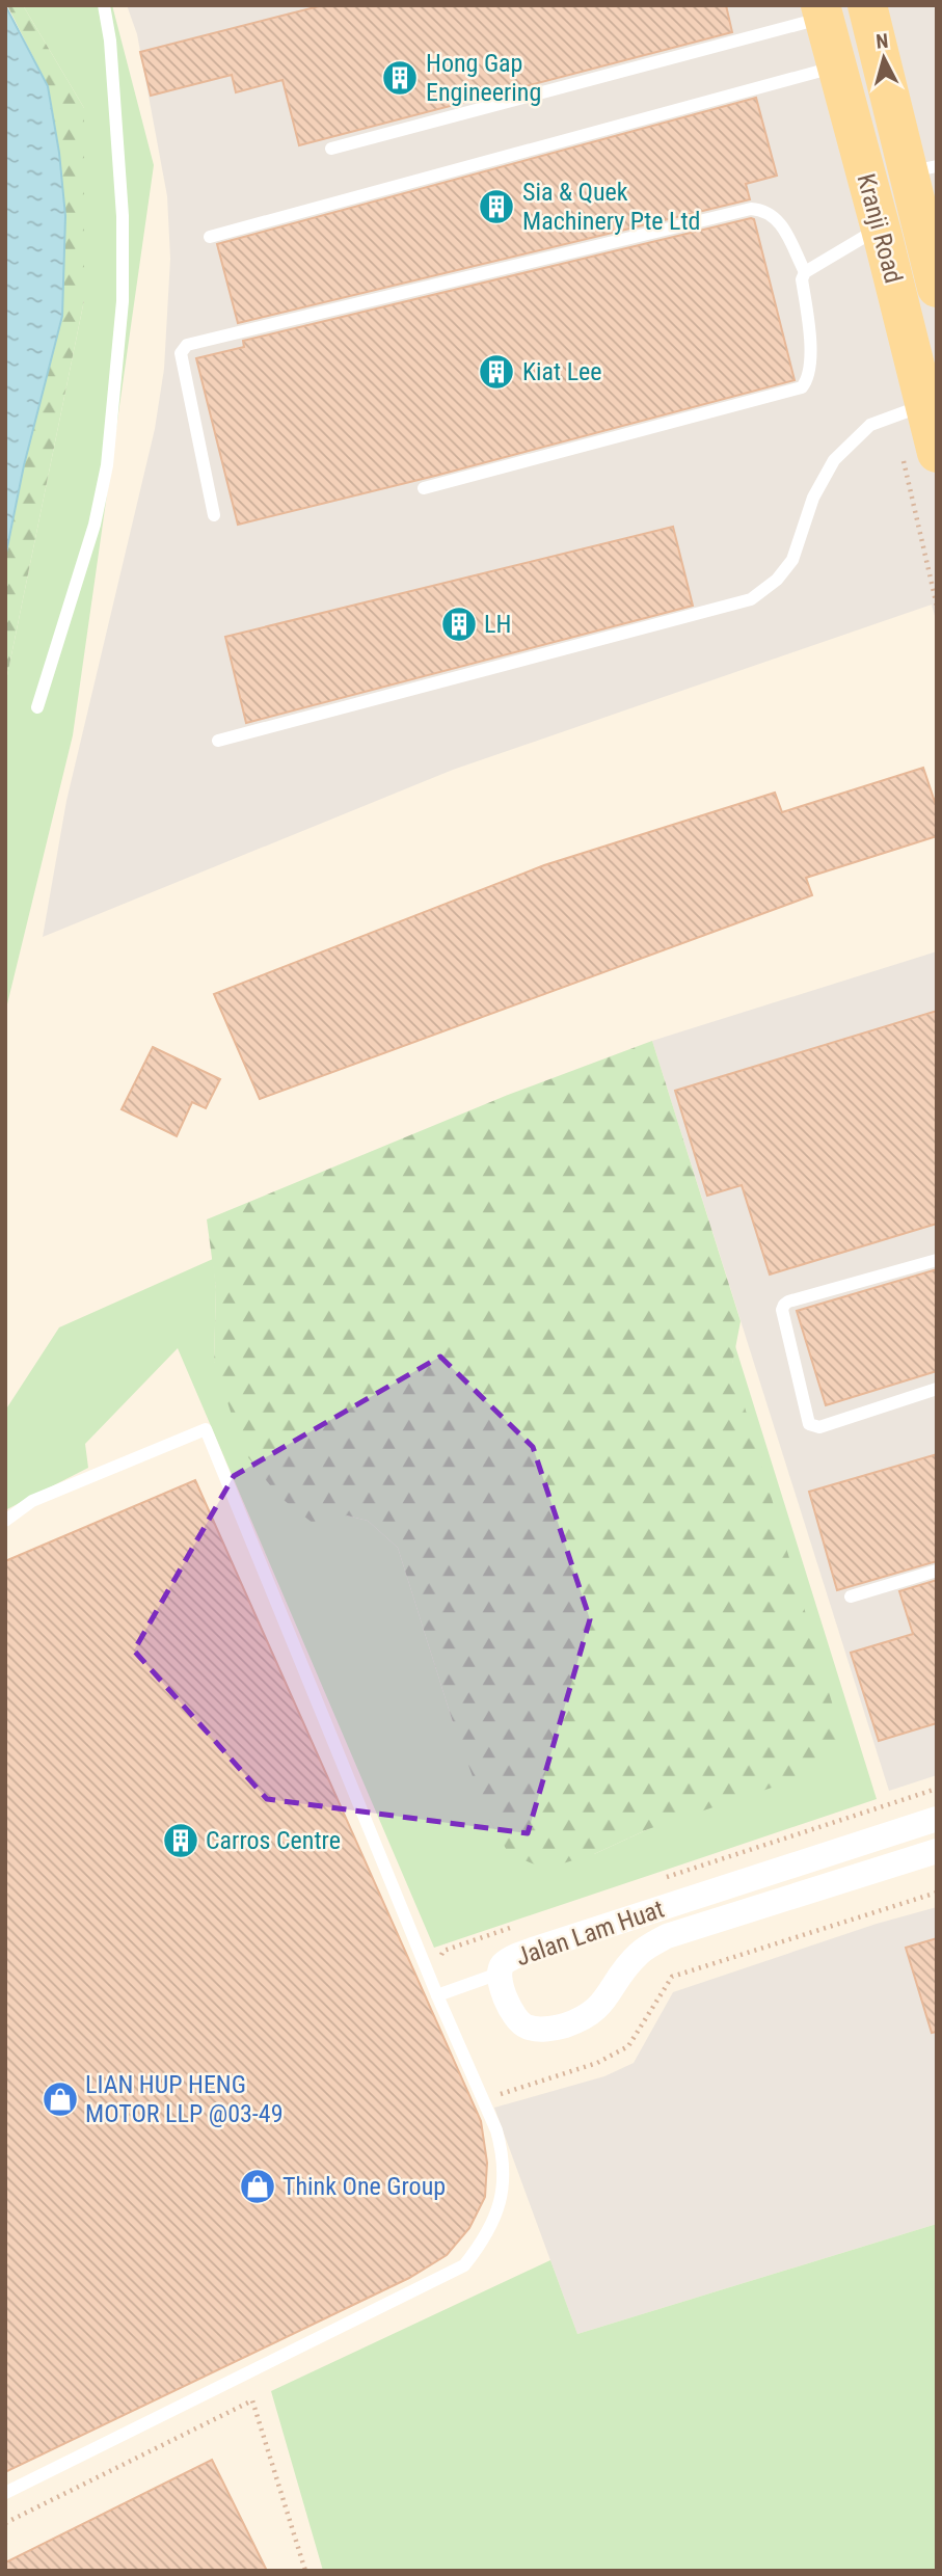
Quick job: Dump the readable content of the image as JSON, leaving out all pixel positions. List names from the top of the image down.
{
  "streets": {
    "main road": ["Kranji Road"],
    "street": ["Jalan Lam Huat"]
  },
  "places": {
    "building": [
      "Hong Gap Engineering",
      "Sia & Quek Machinery Pte Ltd",
      "Kiat Lee",
      "LH",
      "Carros Centre"
    ],
    "shop": ["LIAN HUP HENG MOTOR LLP @03-49", "Think One Group"]
  },
  "north": "top"
}
